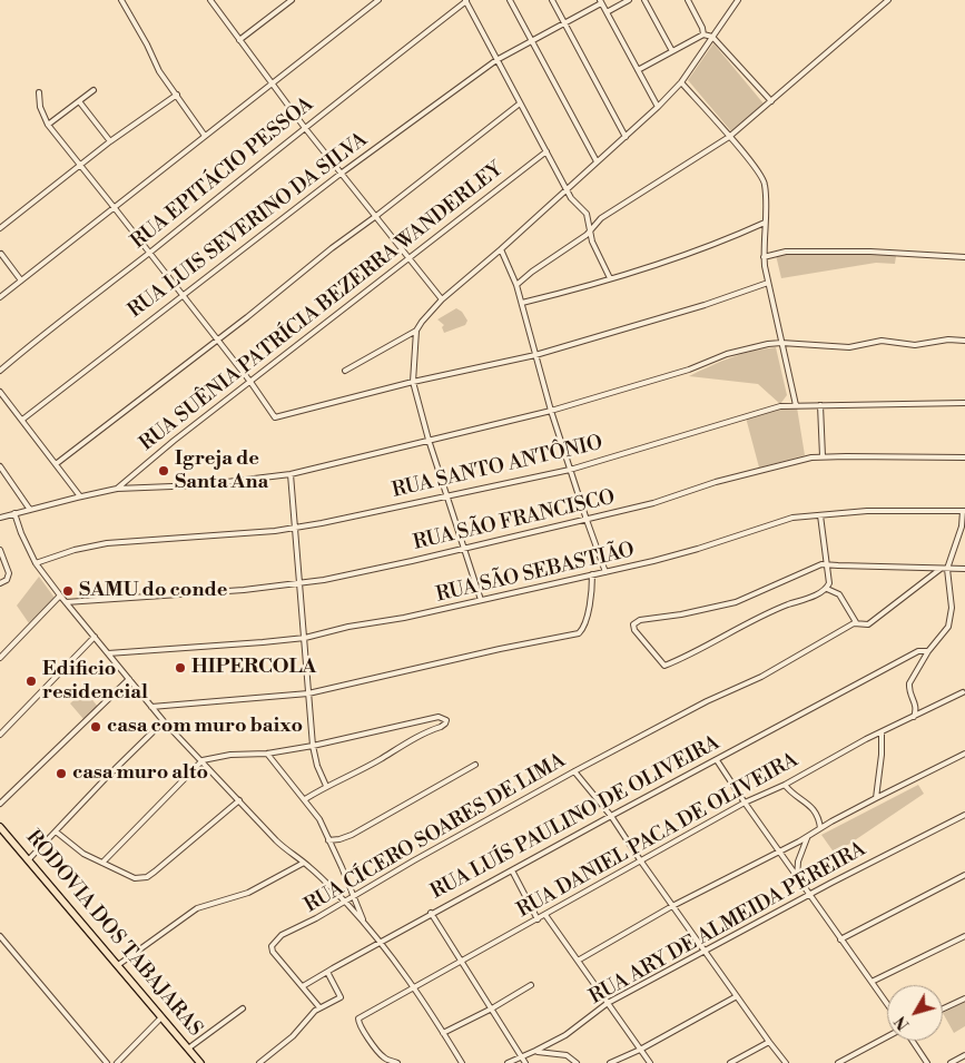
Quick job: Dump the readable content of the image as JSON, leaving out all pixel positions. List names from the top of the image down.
{
  "streets": {
    "main road": ["RODOVIA DOS TABAJARAS"],
    "street": [
      "RUA EPITÁCIO PESSOA",
      "RUA LUIS SEVERINO DA SILVA",
      "RUA SUÊNIA PATRÍCIA BEZERRA WANDERLEY",
      "RUA SANTO ANTÔNIO",
      "RUA SÃO FRANCISCO",
      "RUA SÃO SEBASTIÃO",
      "RUA LUÍS PAULINO DE OLIVEIRA",
      "RUA CÍCERO SOARES DE LIMA",
      "RUA DANIEL PACA DE OLIVEIRA",
      "RUA ARY DE ALMEIDA PEREIRA"
    ]
  },
  "crossings": [
    ["RUA LUÍS PAULINO DE OLIVEIRA", "RUA CÍCERO SOARES DE LIMA"]
  ],
  "places": [
    "Igreja de Santa Ana",
    "SAMU do conde",
    "HIPERCOLA",
    "Edificio residencial",
    "casa com muro baixo",
    "casa muro alto"
  ],
  "north": "bottom left"
}
